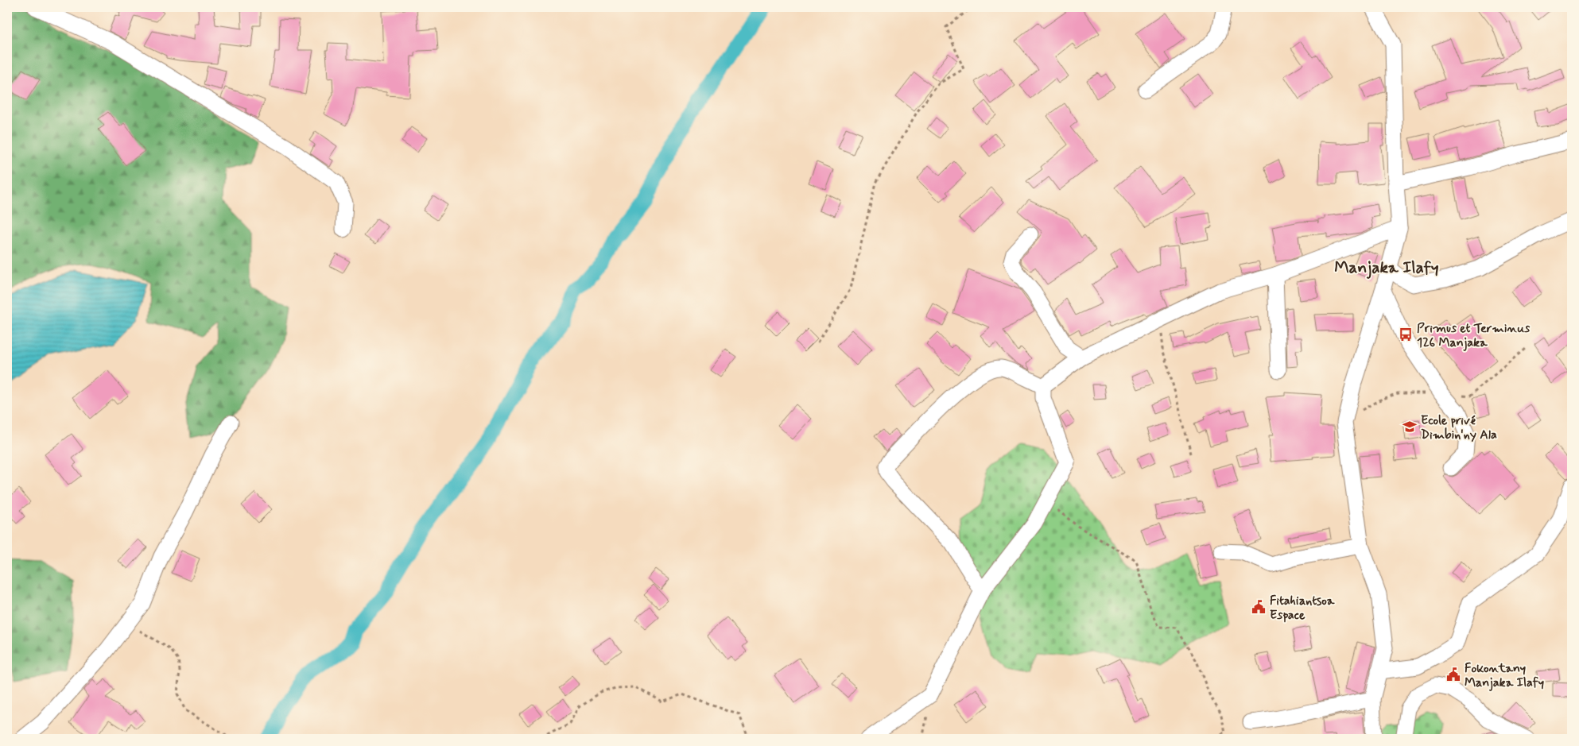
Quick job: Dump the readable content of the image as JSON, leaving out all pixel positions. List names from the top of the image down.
{
  "districts": ["Manjaka Ilafy"],
  "places": {
    "bus stop": ["Primus et Terminus 126 Manjaka"],
    "school or university": ["Ecole privé Dimbin'ny Ala"],
    "public building": ["Fitahiantsoa Espace", "Fokontany Manjaka Ilafy"]
  }
}
